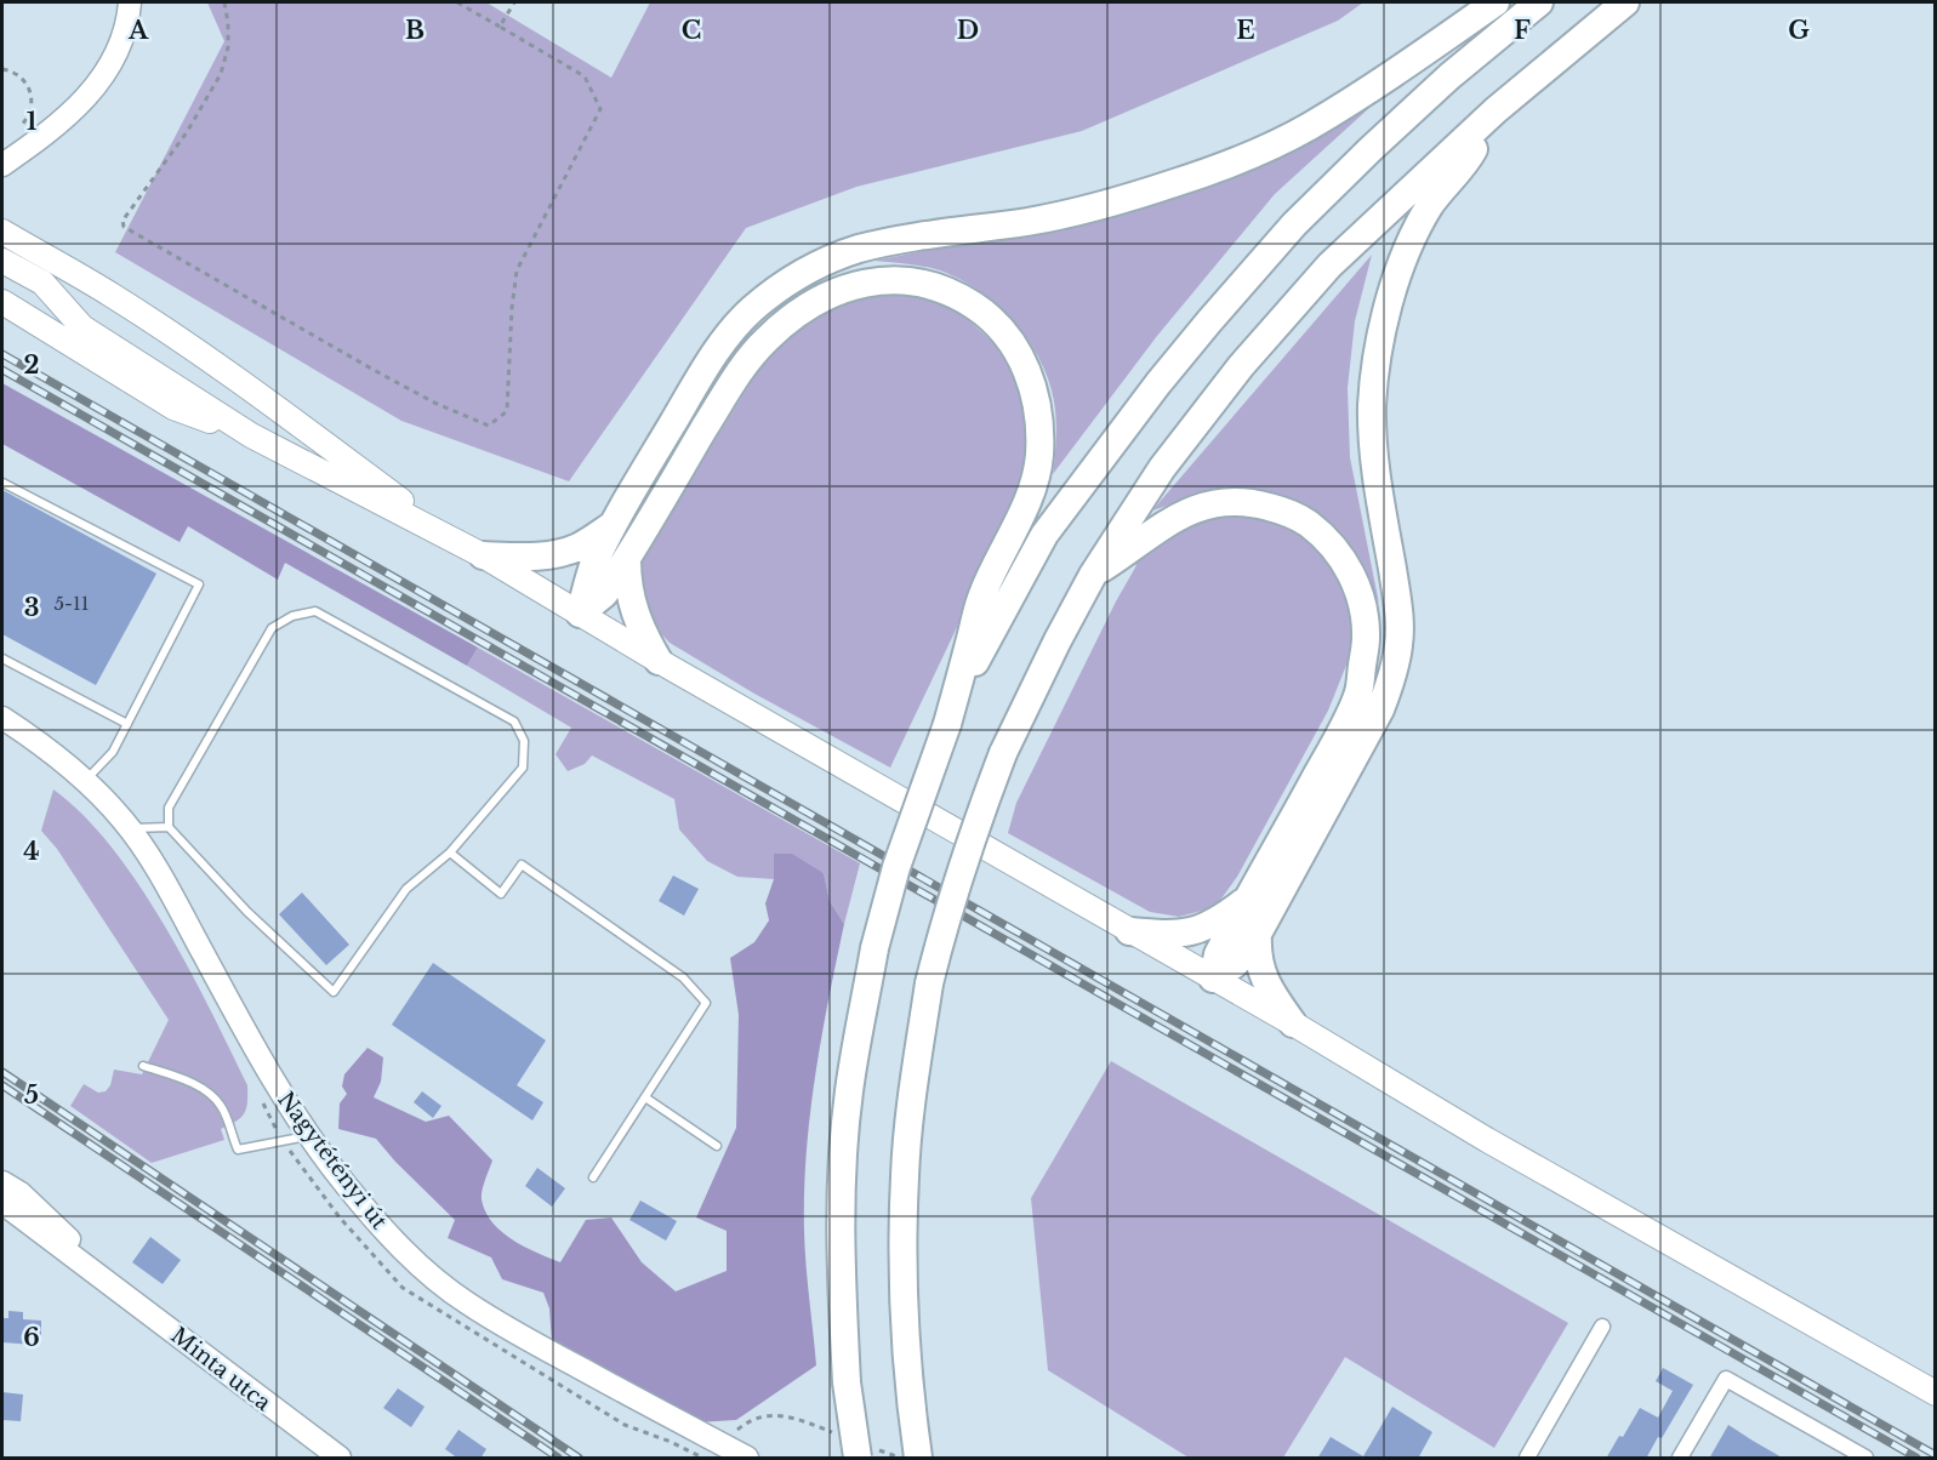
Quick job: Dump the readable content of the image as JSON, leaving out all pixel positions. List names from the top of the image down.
{
  "streets": {
    "main road": ["Nagytétényi út", "Minta utca"]
  },
  "house_numbers": ["5-11"],
  "grid": {
    "columns": [
      "A",
      "B",
      "C",
      "D",
      "E",
      "F",
      "G"
    ],
    "rows": [
      "1",
      "2",
      "3",
      "4",
      "5",
      "6"
    ]
  }
}
